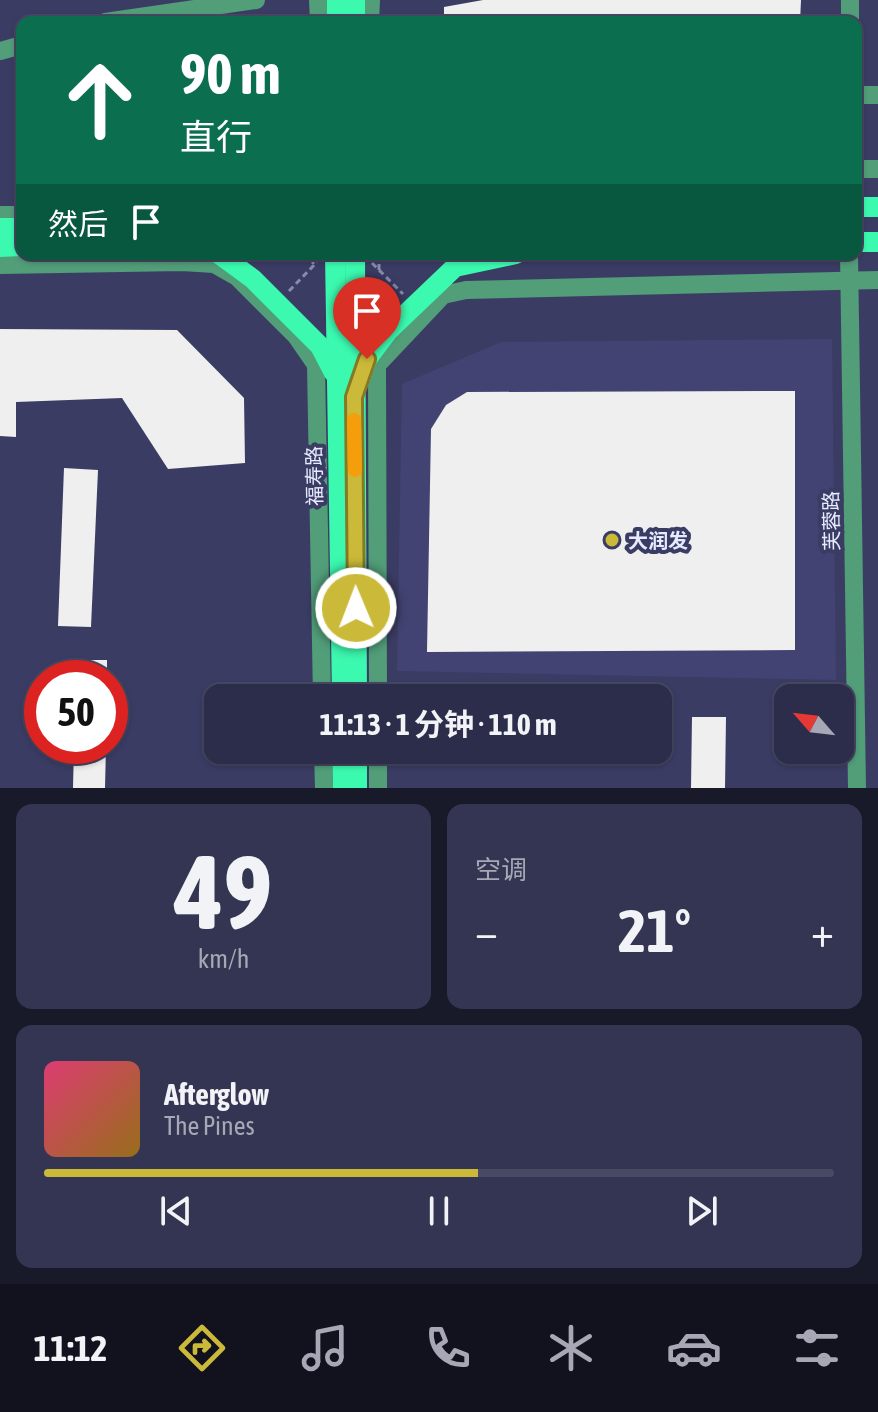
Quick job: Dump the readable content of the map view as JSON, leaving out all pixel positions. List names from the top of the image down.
{
  "streets": {
    "main road": ["福寿路"],
    "street": ["芙蓉路"]
  },
  "places": ["大润发"],
  "north": "top left",
  "page": {
    "turn": ["90 m", "直行"],
    "then": "然后",
    "limit": "50",
    "trip": "11:13 · 1 分钟 · 110 m",
    "tile": [
      ["49", "km/h"],
      "空调"
    ],
    "heat": ["−", "21°", "+"],
    "song": ["Afterglow", "The Pines"],
    "tabs": "11:12"
  }
}
